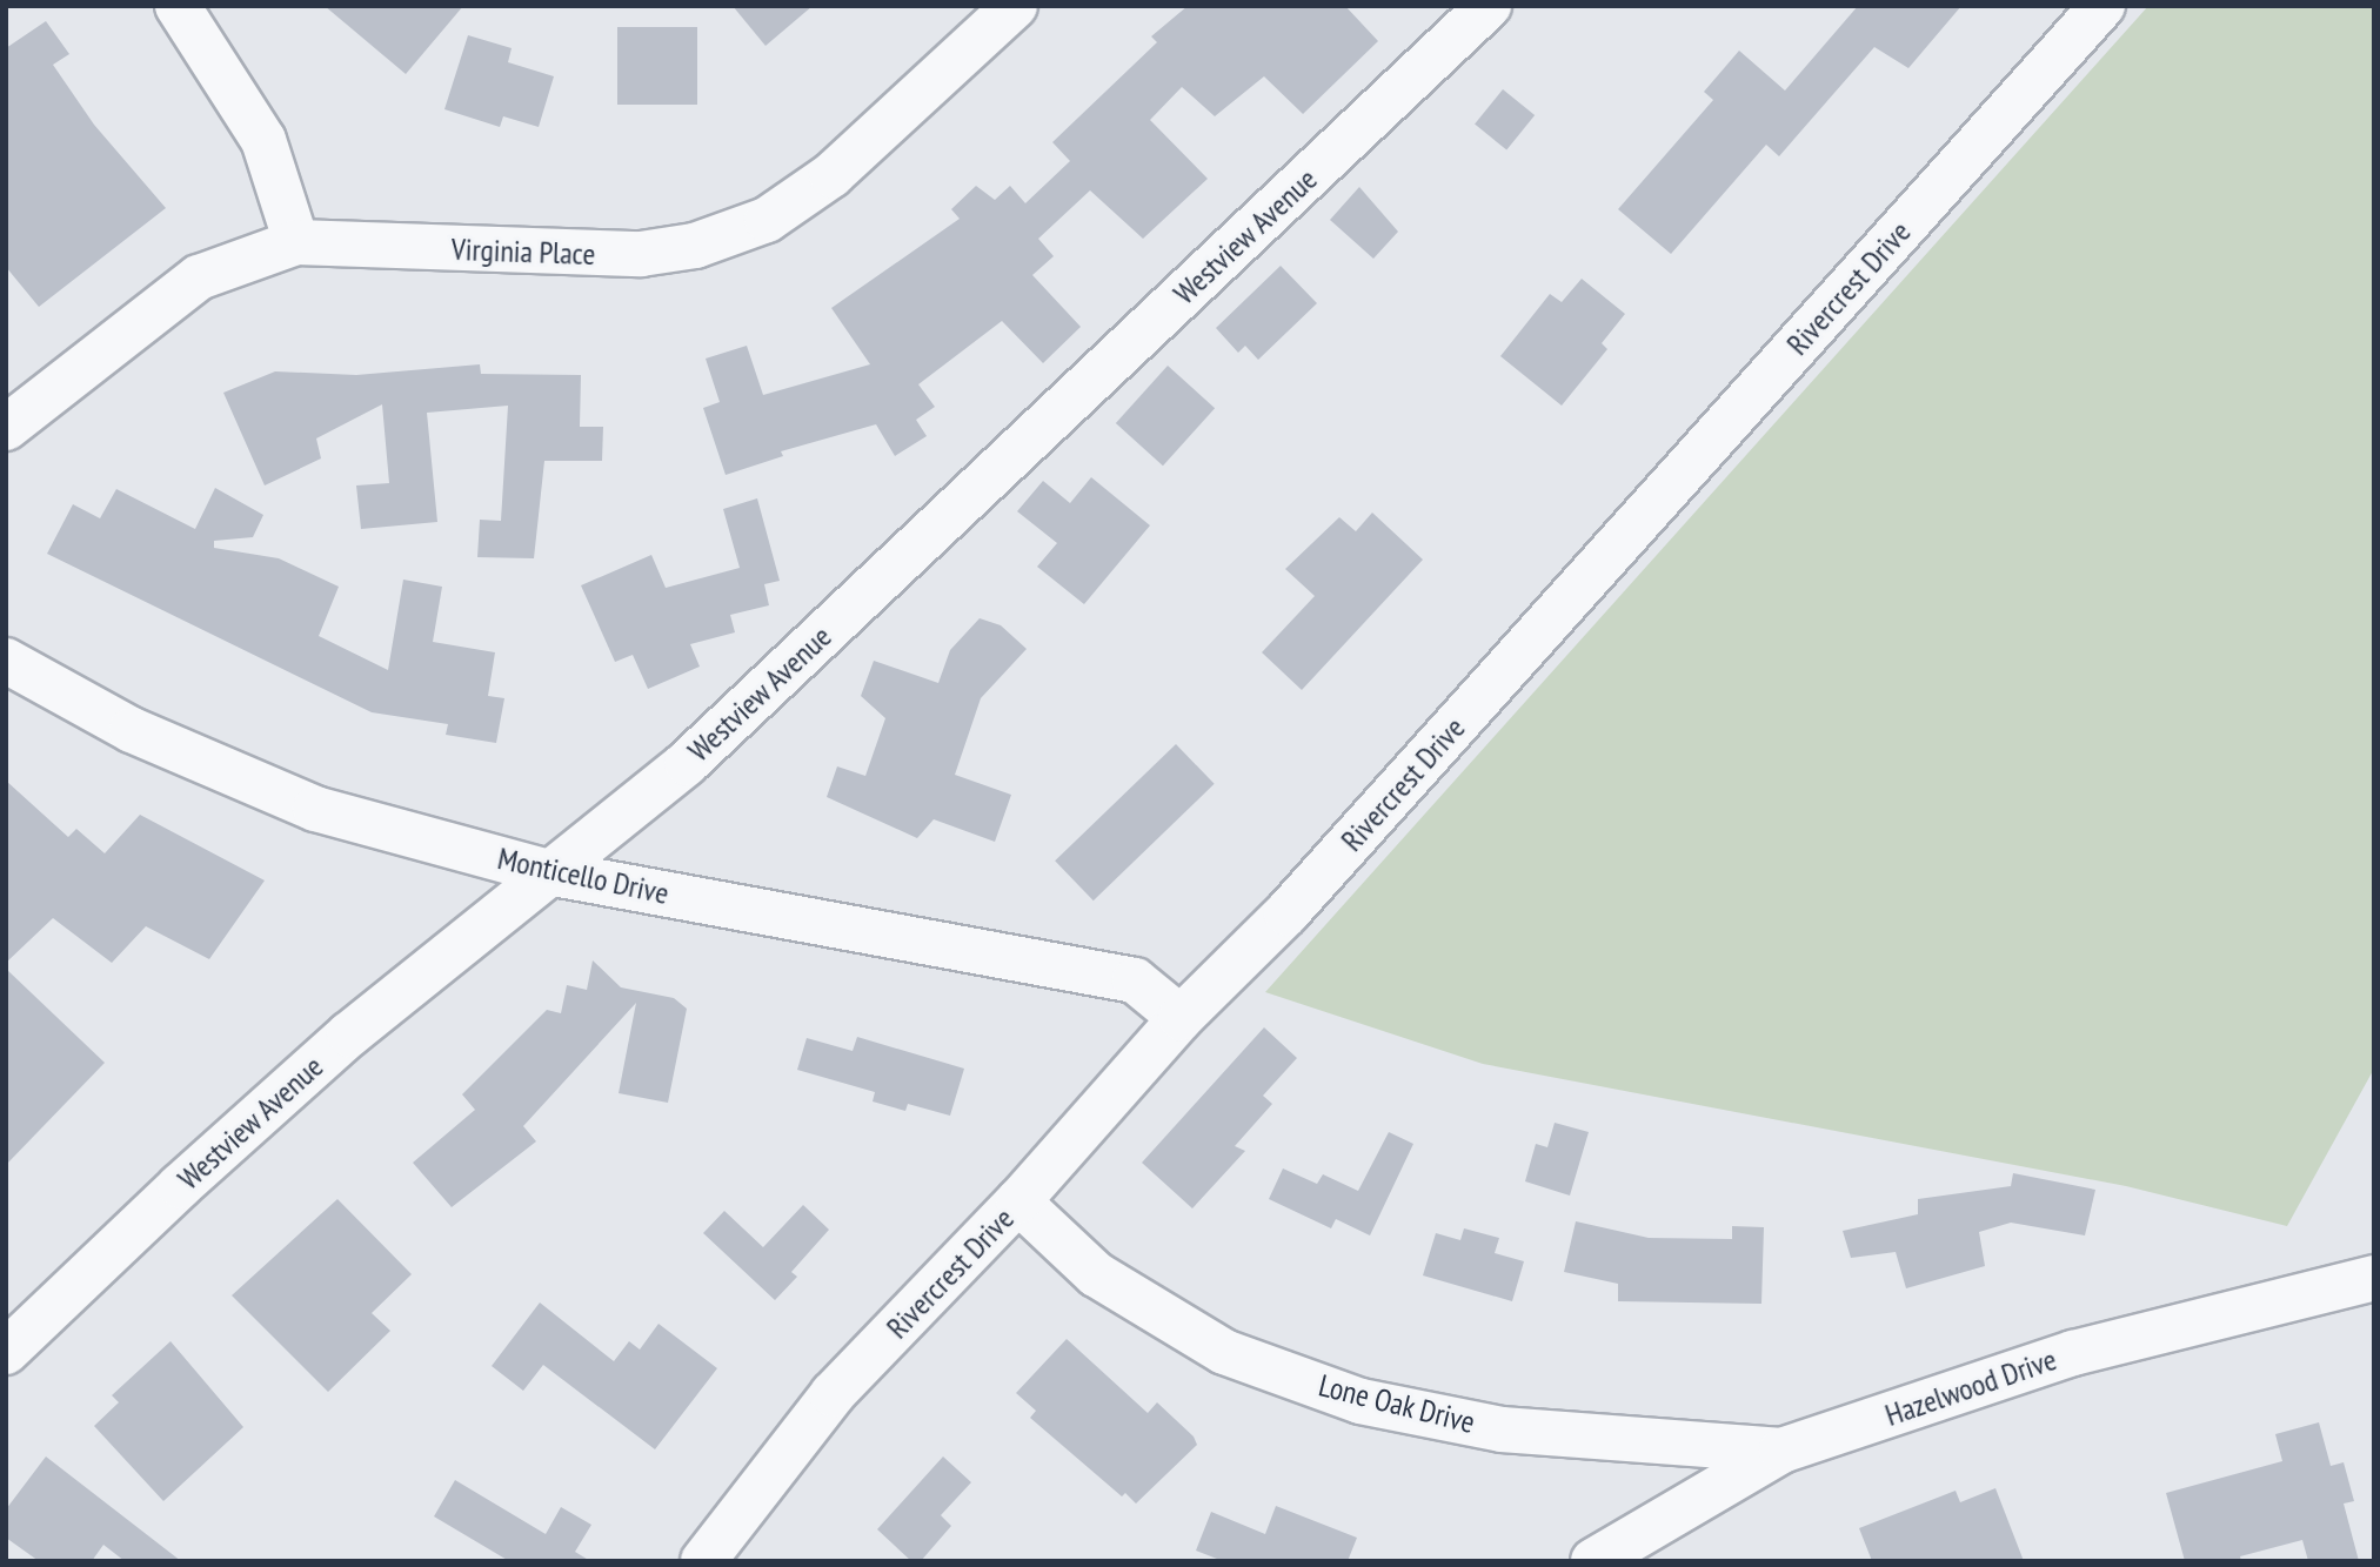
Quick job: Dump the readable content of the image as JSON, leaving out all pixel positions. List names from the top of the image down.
{
  "streets": {
    "street": [
      "Westview Avenue",
      "Virginia Place",
      "Rivercrest Drive",
      "Monticello Drive",
      "Hazelwood Drive",
      "Lone Oak Drive"
    ]
  },
  "crossings": [
    ["Westview Avenue", "Monticello Drive"],
    ["Rivercrest Drive", "Monticello Drive"],
    ["Rivercrest Drive", "Lone Oak Drive"],
    ["Hazelwood Drive", "Lone Oak Drive"]
  ]
}
